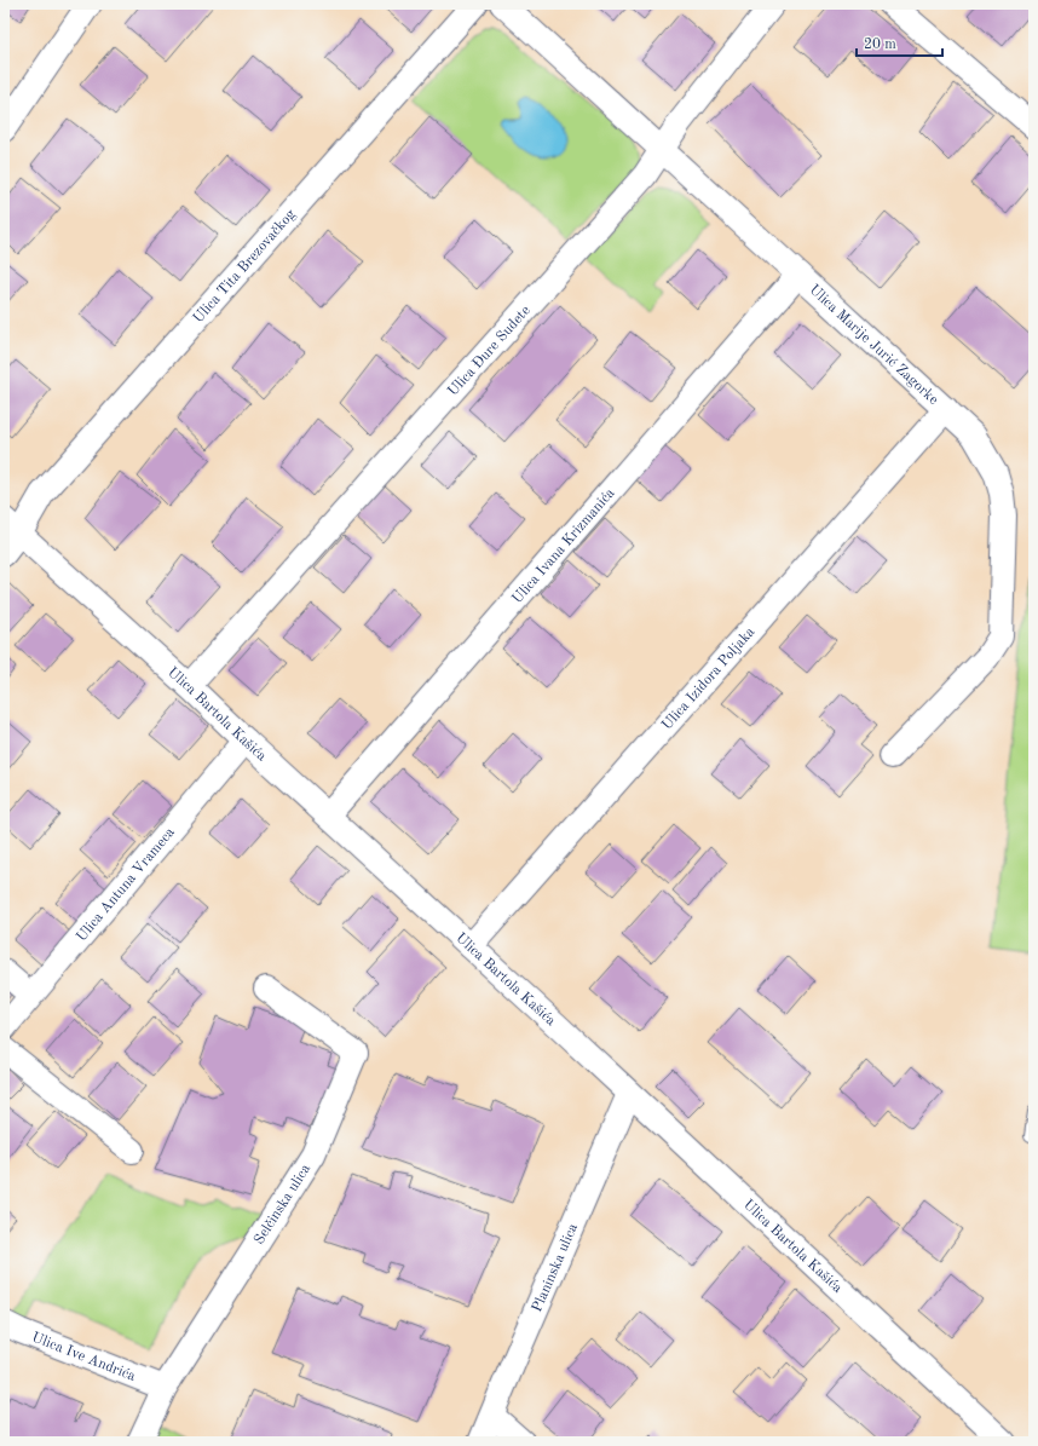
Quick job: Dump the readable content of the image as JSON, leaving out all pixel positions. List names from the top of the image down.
{
  "streets": {
    "street": [
      "Ulica Tita Brezovačkog",
      "Ulica Marije Jurić Zagorke",
      "Ulica Đure Sudete",
      "Ulica Ivana Krizmanića",
      "Ulica Izidora Poljaka",
      "Ulica Bartola Kašića",
      "Ulica Antuna Vrameca",
      "Selčinska ulica",
      "Planinska ulica",
      "Ulica Ive Andrića"
    ]
  },
  "crossings": [
    ["Ulica Tita Brezovačkog", "Ulica Bartola Kašića"],
    ["Ulica Marije Jurić Zagorke", "Ulica Đure Sudete"],
    ["Ulica Marije Jurić Zagorke", "Ulica Ivana Krizmanića"],
    ["Ulica Marije Jurić Zagorke", "Ulica Izidora Poljaka"],
    ["Ulica Đure Sudete", "Ulica Bartola Kašića"],
    ["Ulica Ivana Krizmanića", "Ulica Bartola Kašića"],
    ["Ulica Izidora Poljaka", "Ulica Bartola Kašića"],
    ["Ulica Bartola Kašića", "Ulica Antuna Vrameca"],
    ["Ulica Bartola Kašića", "Planinska ulica"],
    ["Selčinska ulica", "Ulica Ive Andrića"]
  ],
  "scale_bar": "20 m"
}
